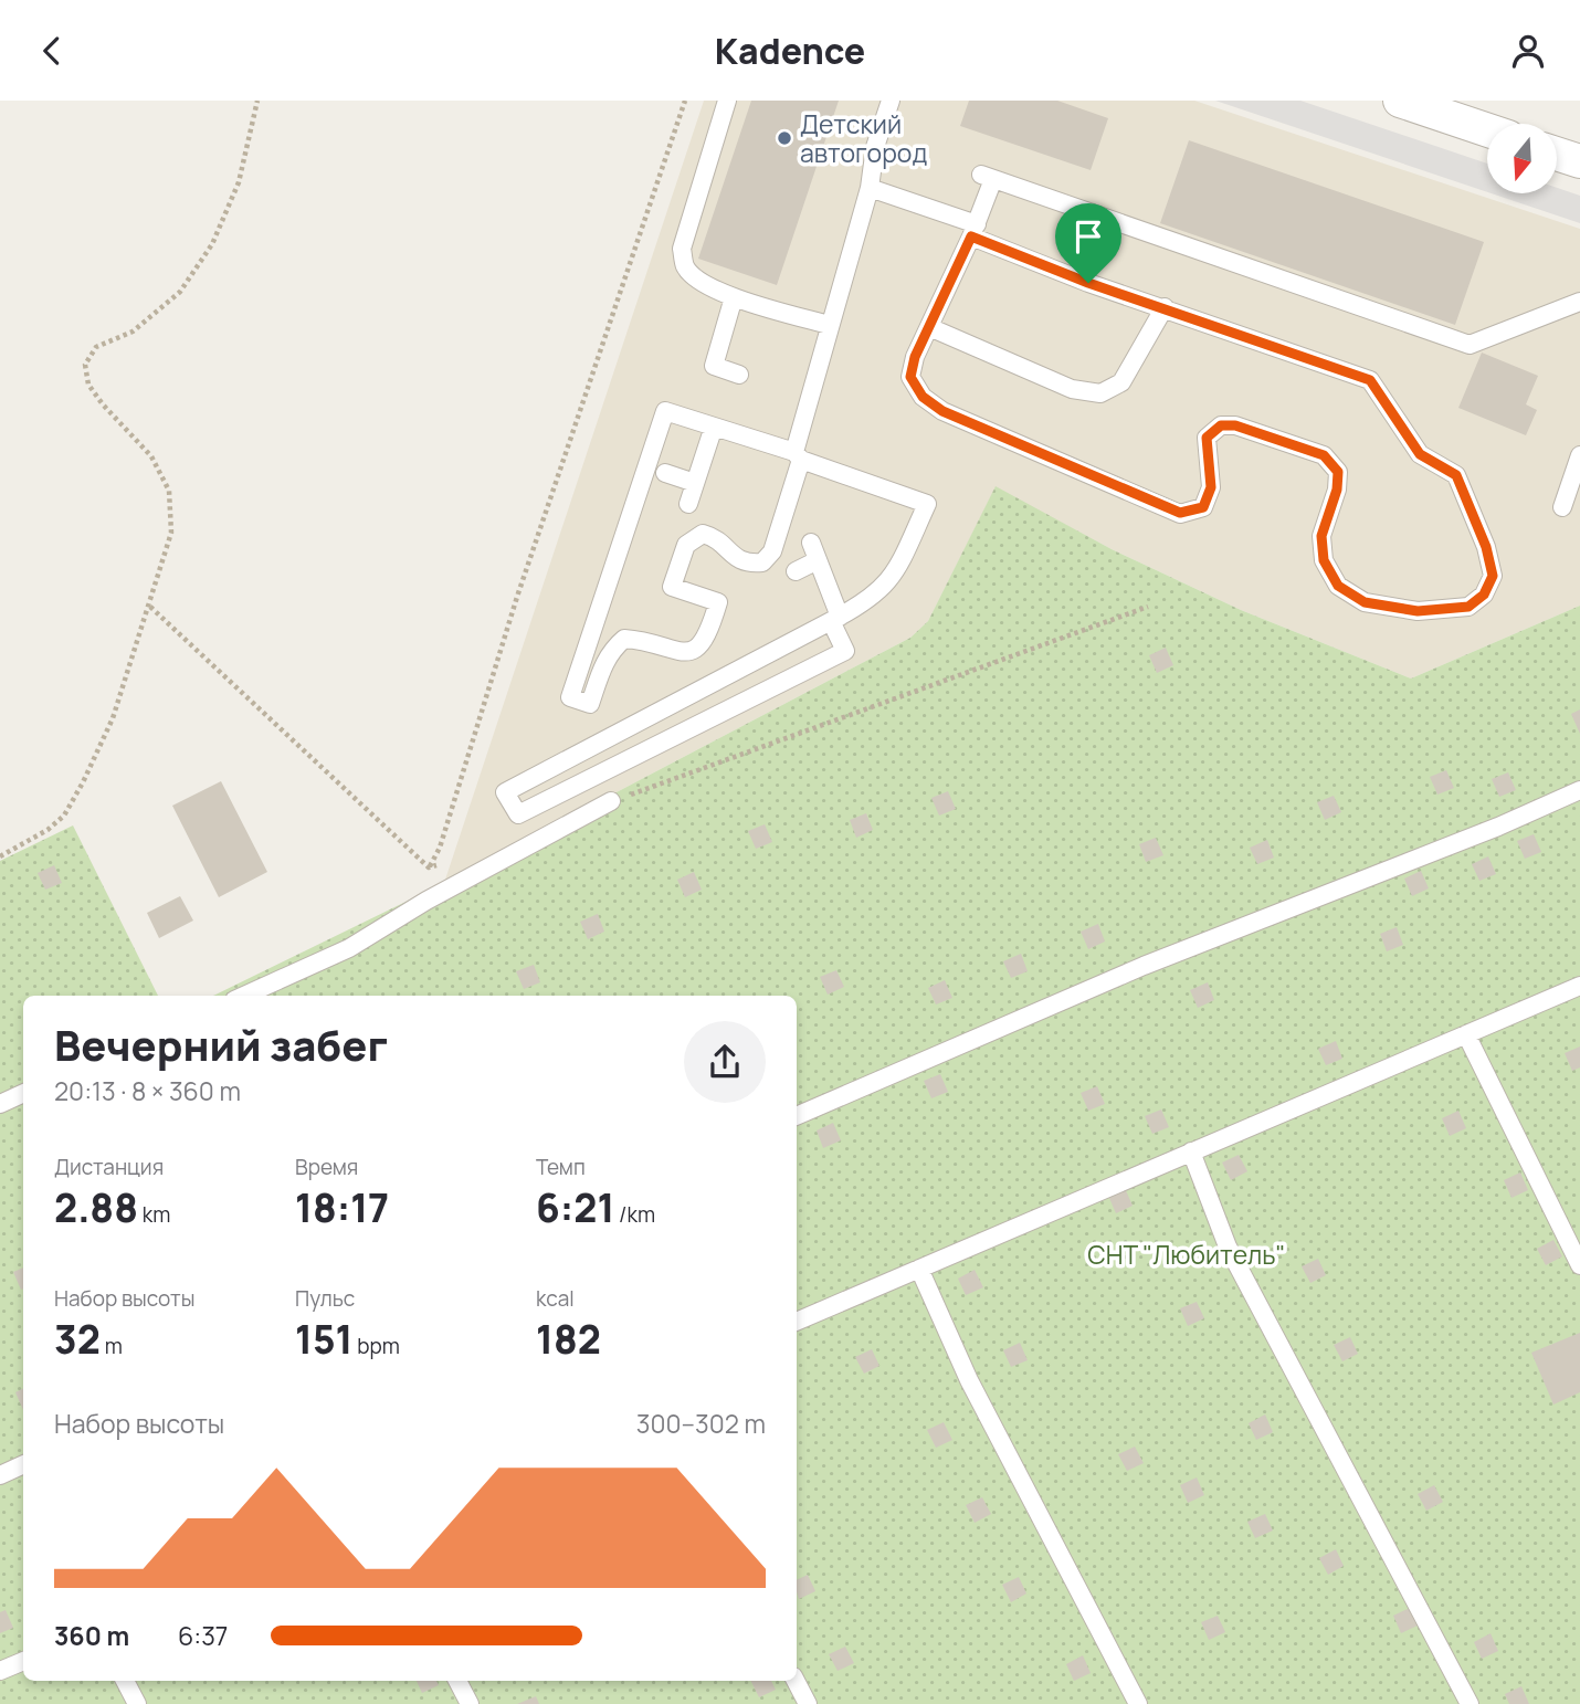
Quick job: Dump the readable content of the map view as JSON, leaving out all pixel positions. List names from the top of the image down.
{
  "parks": ["СНТ \"Любитель\""],
  "places": ["Детский автогород"],
  "north": "bottom",
  "page": {
    "header": "Kadence",
    "heading": ["Вечерний забег", "20:13 · 8 × 360 m"],
    "stats": [
      ["Дистанция", "2.88 km"],
      ["Время", "18:17"],
      ["Темп", "6:21 /km"],
      ["Набор высоты", "32 m"],
      ["Пульс", "151 bpm"],
      ["kcal", "182"]
    ],
    "chart": ["Набор высоты", "300–302 m"],
    "list": [
      {
        "name": "360 m",
        "note": "6:37"
      }
    ]
  }
}
